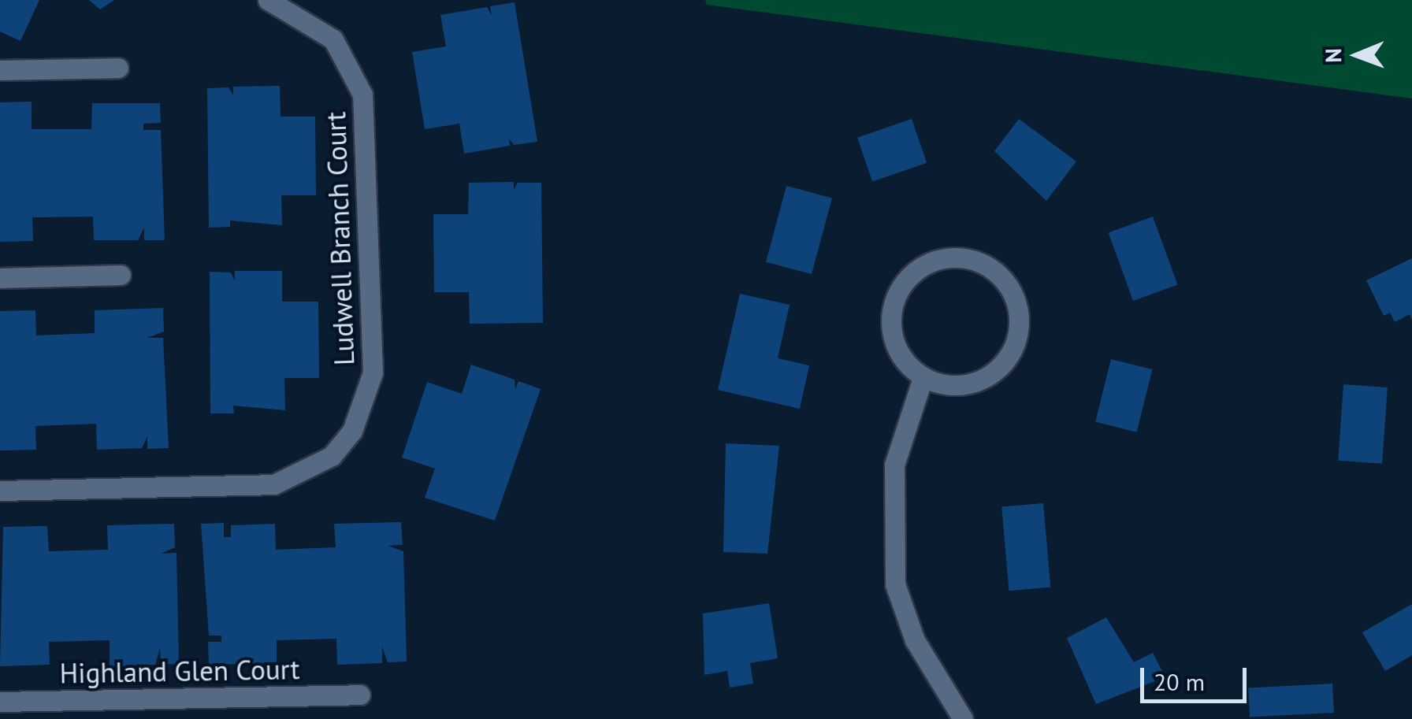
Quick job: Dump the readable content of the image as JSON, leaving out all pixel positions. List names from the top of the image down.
{
  "streets": {
    "street": ["Ludwell Branch Court", "Highland Glen Court"]
  },
  "scale_bar": "20 m",
  "north": "left"
}
